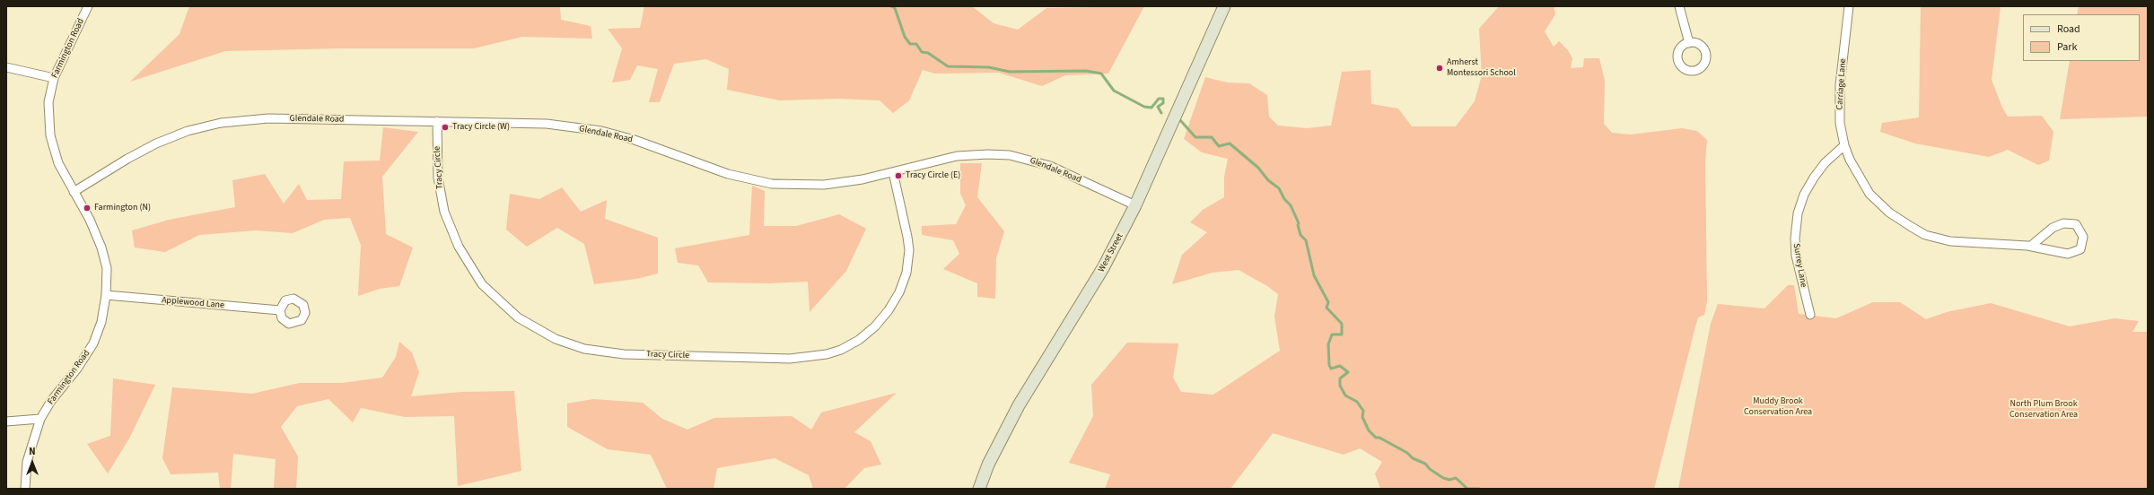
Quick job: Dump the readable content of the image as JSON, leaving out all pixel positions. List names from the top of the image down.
{
  "streets": {
    "main road": ["West Street"],
    "street": [
      "Farmington Road",
      "Carriage Lane",
      "Glendale Road",
      "Tracy Circle",
      "Surrey Lane",
      "Applewood Lane"
    ]
  },
  "crossings": [
    ["Farmington Road", "Glendale Road"],
    ["Farmington Road", "Applewood Lane"],
    ["Carriage Lane", "Surrey Lane"],
    ["Glendale Road", "Tracy Circle"],
    ["Glendale Road", "West Street"]
  ],
  "parks": ["Muddy Brook Conservation Area", "North Plum Brook Conservation Area"],
  "places": [
    "Amherst Montessori School",
    "Tracy Circle (W)",
    "Tracy Circle (E)",
    "Farmington (N)"
  ],
  "legend": ["Road", "Park"],
  "north": "top"
}
